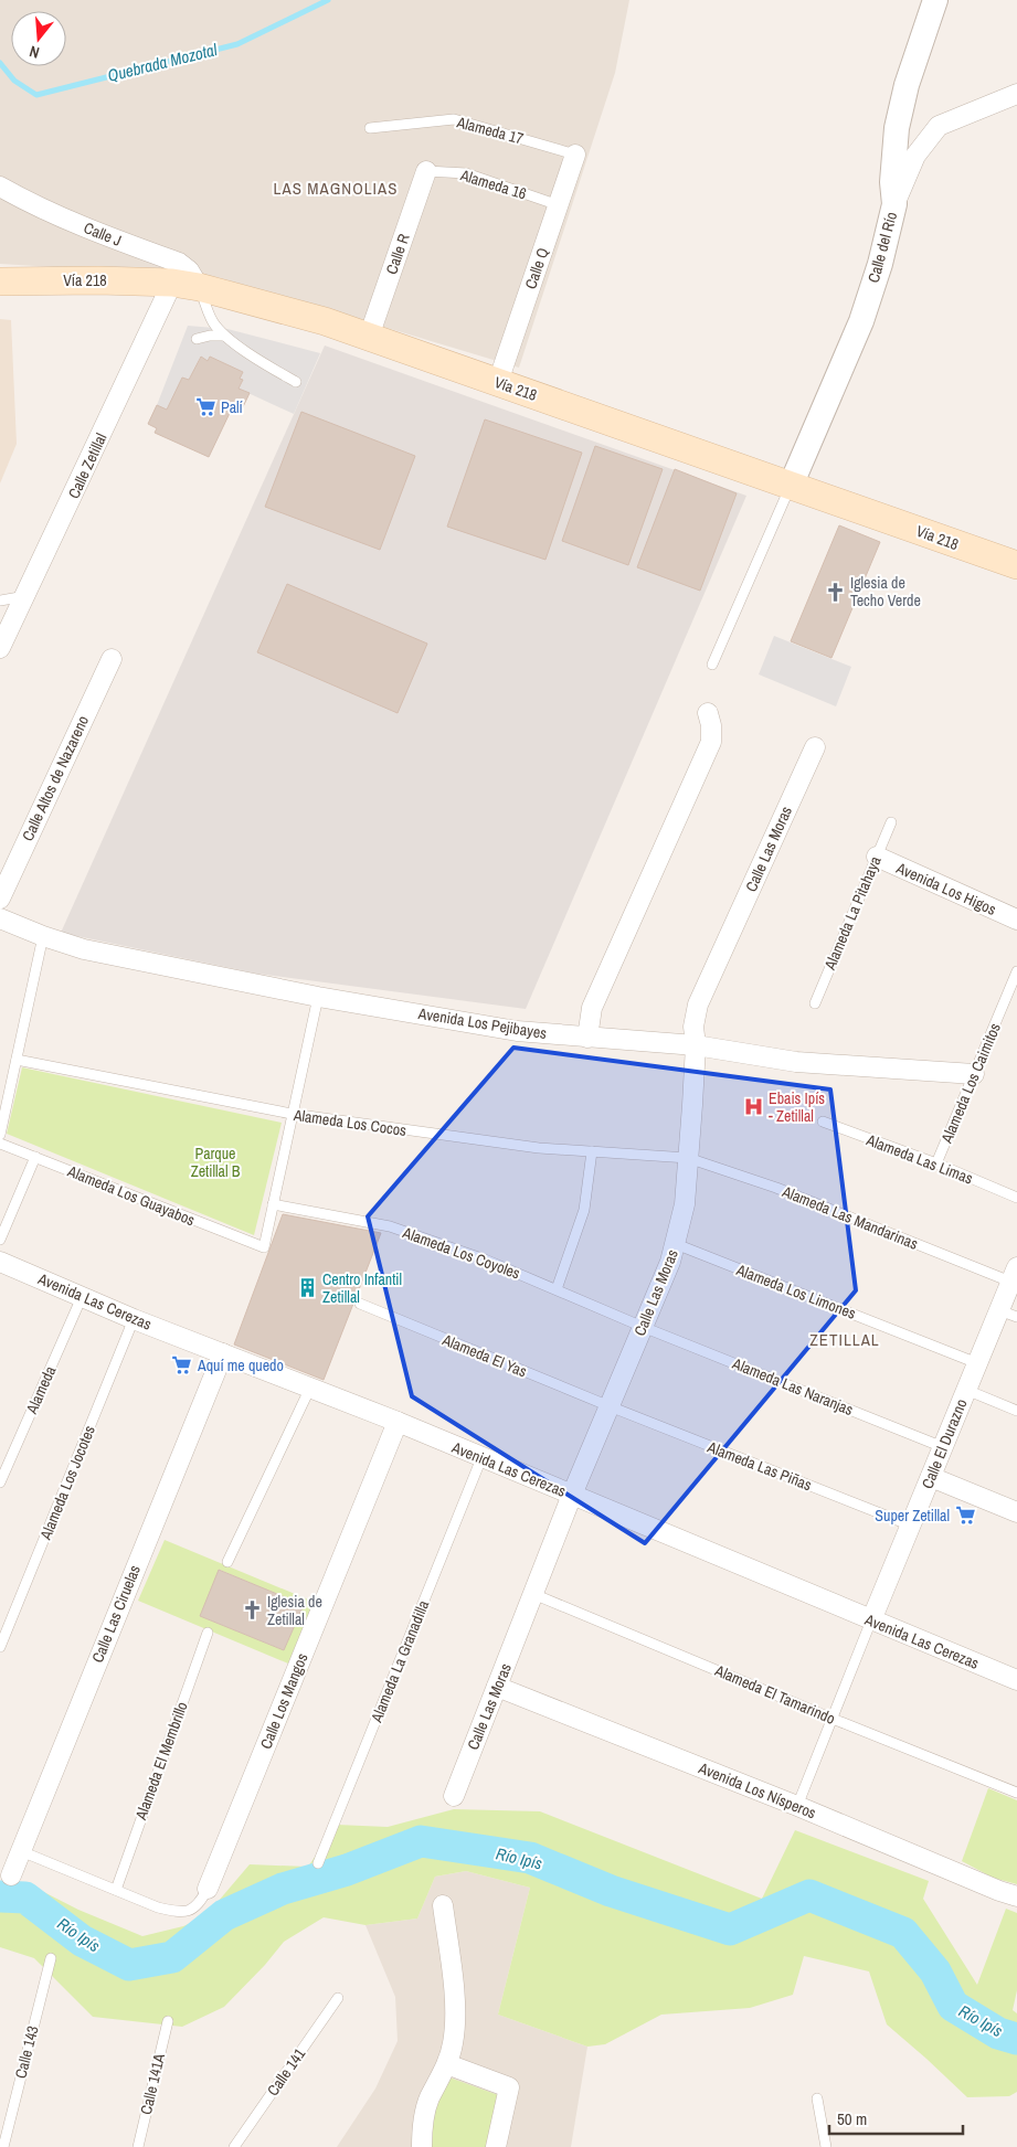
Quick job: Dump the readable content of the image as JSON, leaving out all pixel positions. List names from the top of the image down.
{
  "streets": {
    "main road": ["Vía 218"],
    "street": [
      "Calle J",
      "Calle del Río",
      "Calle R",
      "Calle Q",
      "Calle Zetillal",
      "Calle Altos de Nazareno",
      "Calle Las Moras",
      "Avenida Los Higos",
      "Avenida Los Pejibayes",
      "Avenida Las Cerezas",
      "Calle El Durazno",
      "Calle Las Ciruelas",
      "Calle Los Mangos",
      "Avenida Los Nísperos"
    ],
    "lane": [
      "Alameda 17",
      "Alameda 16",
      "Alameda La Pitahaya",
      "Alameda Los Caimitos",
      "Alameda Los Cocos",
      "Alameda Las Limas",
      "Alameda Los Guayabos",
      "Alameda Las Mandarinas",
      "Alameda Los Coyoles",
      "Alameda Los Limones",
      "Alameda El Yas",
      "Alameda Las Naranjas",
      "Alameda",
      "Alameda Las Piñas",
      "Alameda Los Jocotes",
      "Alameda La Granadilla",
      "Alameda El Tamarindo",
      "Alameda El Membrillo",
      "Calle 143",
      "Calle 141",
      "Calle 141A"
    ]
  },
  "crossings": [
    ["Alameda 17", "Calle Q"],
    ["Alameda 16", "Calle R"],
    ["Alameda 16", "Calle Q"],
    ["Calle J", "Vía 218"],
    ["Calle del Río", "Vía 218"],
    ["Calle R", "Vía 218"],
    ["Calle Q", "Vía 218"],
    ["Vía 218", "Calle Zetillal"],
    ["Calle Las Moras", "Avenida Los Pejibayes"],
    ["Calle Las Moras", "Alameda Los Cocos"],
    ["Calle Las Moras", "Alameda Las Mandarinas"],
    ["Calle Las Moras", "Alameda Los Coyoles"],
    ["Calle Las Moras", "Alameda Los Limones"],
    ["Calle Las Moras", "Avenida Las Cerezas"],
    ["Calle Las Moras", "Alameda El Yas"],
    ["Calle Las Moras", "Alameda Las Naranjas"],
    ["Calle Las Moras", "Alameda Las Piñas"],
    ["Calle Las Moras", "Alameda El Tamarindo"],
    ["Calle Las Moras", "Avenida Los Nísperos"],
    ["Avenida Los Higos", "Alameda La Pitahaya"],
    ["Avenida Los Pejibayes", "Alameda Los Caimitos"],
    ["Alameda Los Caimitos", "Alameda Las Limas"],
    ["Alameda Los Cocos", "Alameda Las Mandarinas"],
    ["Alameda Los Guayabos", "Alameda Los Coyoles"],
    ["Alameda Las Mandarinas", "Calle El Durazno"],
    ["Alameda Los Coyoles", "Alameda Las Naranjas"],
    ["Alameda Los Limones", "Calle El Durazno"],
    ["Avenida Las Cerezas", "Alameda"],
    ["Avenida Las Cerezas", "Calle El Durazno"],
    ["Avenida Las Cerezas", "Alameda Los Jocotes"],
    ["Avenida Las Cerezas", "Calle Las Ciruelas"],
    ["Avenida Las Cerezas", "Alameda La Granadilla"],
    ["Avenida Las Cerezas", "Calle Los Mangos"],
    ["Alameda El Yas", "Alameda Las Piñas"],
    ["Alameda Las Naranjas", "Calle El Durazno"],
    ["Calle El Durazno", "Alameda Las Piñas"]
  ],
  "districts": ["LAS MAGNOLIAS", "ZETILLAL"],
  "water": ["Quebrada Mozotal", "Río Ipís"],
  "parks": ["Parque Zetillal B"],
  "places": {
    "supermarket": ["Palí", "Aquí me quedo", "Super Zetillal"],
    "church": ["Iglesia de Techo Verde", "Iglesia de Zetillal"],
    "hospital": ["Ebais Ipís - Zetillal"],
    "building": ["Centro Infantil Zetillal"]
  },
  "scale_bar": "50 m",
  "north": "bottom"
}
